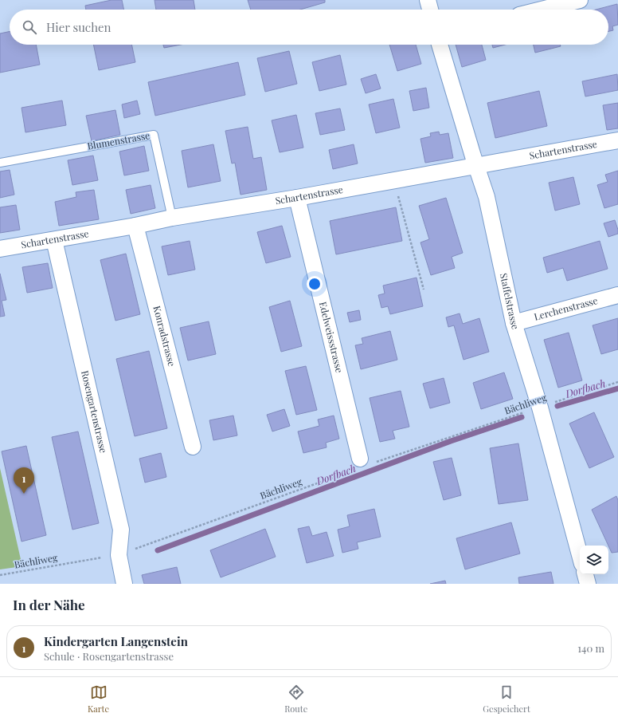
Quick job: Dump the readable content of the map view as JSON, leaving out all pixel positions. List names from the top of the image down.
{
  "streets": {
    "street": [
      "Schartenstrasse",
      "Staffelstrasse",
      "Lerchenstrasse",
      "Konradstrasse",
      "Edelweissstrasse",
      "Rosengartenstrasse"
    ],
    "lane": ["Blumenstrasse"],
    "path": ["Bächliweg"]
  },
  "crossings": [
    ["Blumenstrasse", "Schartenstrasse"],
    ["Schartenstrasse", "Staffelstrasse"],
    ["Schartenstrasse", "Konradstrasse"],
    ["Schartenstrasse", "Edelweissstrasse"],
    ["Schartenstrasse", "Rosengartenstrasse"],
    ["Staffelstrasse", "Lerchenstrasse"],
    ["Staffelstrasse", "Bächliweg"],
    ["Edelweissstrasse", "Bächliweg"],
    ["Bächliweg", "Rosengartenstrasse"]
  ],
  "water": ["Dorfbach"],
  "page": {
    "search": "Hier suchen",
    "pins": "1",
    "heading": "In der Nähe",
    "list": [
      {
        "mark": "1",
        "name": "Kindergarten Langenstein",
        "note": "Schule · Rosengartenstrasse",
        "value": "140 m"
      }
    ],
    "nav": ["Karte", "Route", "Gespeichert"]
  }
}
